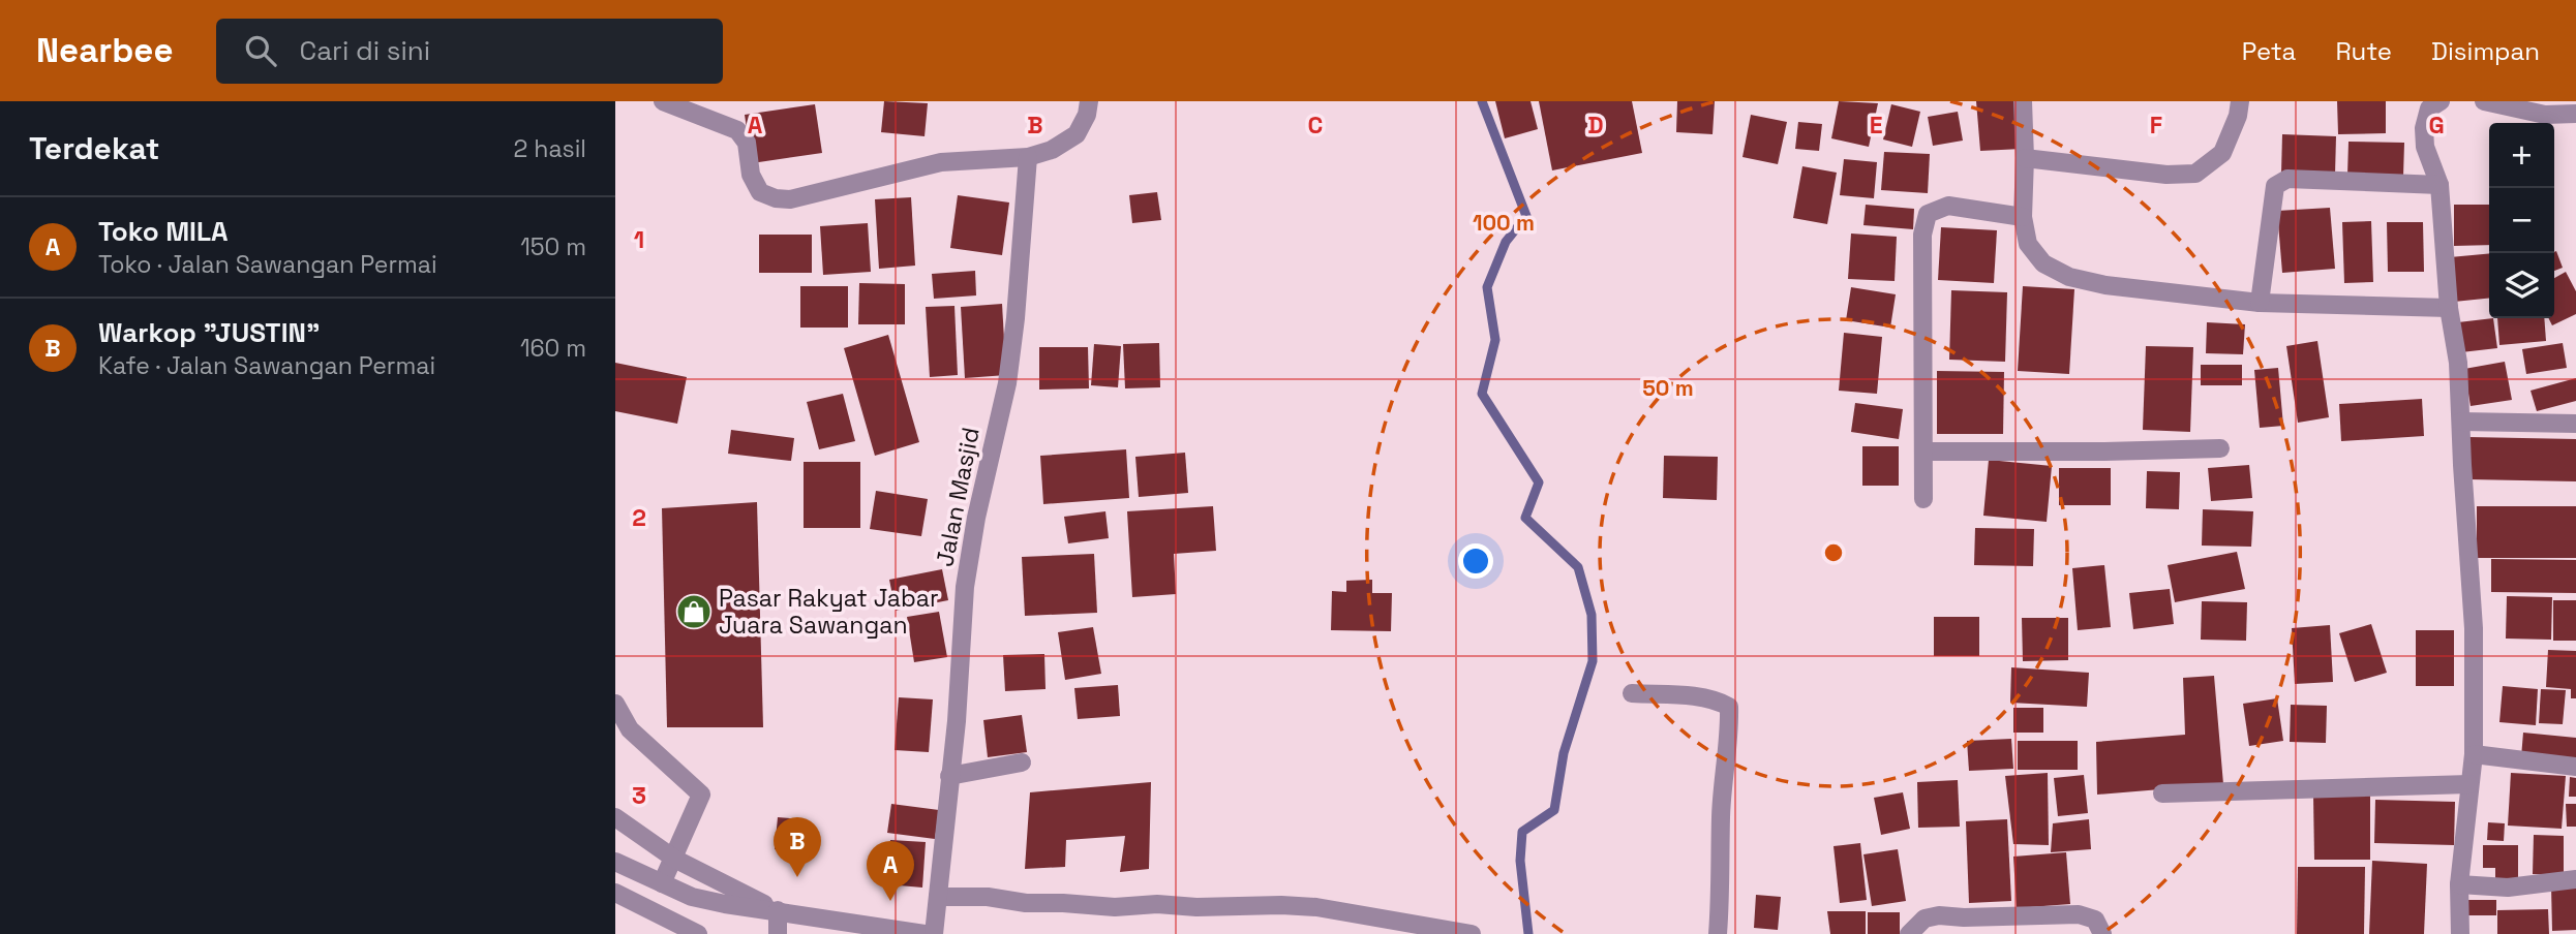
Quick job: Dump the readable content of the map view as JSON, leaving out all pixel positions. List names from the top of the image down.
{
  "streets": {
    "street": ["Jalan Masjid"]
  },
  "places": {
    "shop": ["Pasar Rakyat Jabar Juara Sawangan"]
  },
  "page": {
    "header": "Nearbee",
    "search": "Cari di sini",
    "nav": ["Peta", "Rute", "Disimpan"],
    "heading": ["Terdekat", "2 hasil"],
    "map_buttons": ["+", "−"],
    "list": [
      {
        "mark": "A",
        "name": "Toko MILA",
        "note": "Toko · Jalan Sawangan Permai",
        "value": "150 m"
      },
      {
        "mark": "B",
        "name": "Warkop \"JUSTIN\"",
        "note": "Kafe · Jalan Sawangan Permai",
        "value": "160 m"
      }
    ],
    "pins": ["B", "A"]
  },
  "grid": {
    "columns": [
      "A",
      "B",
      "C",
      "D",
      "E",
      "F",
      "G"
    ],
    "rows": ["1", "2", "3"]
  },
  "rings": ["100 m", "50 m"]
}
